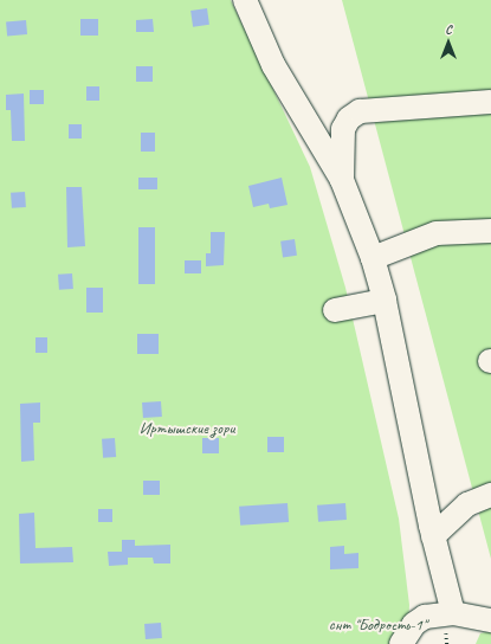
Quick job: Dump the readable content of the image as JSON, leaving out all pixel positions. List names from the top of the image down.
{
  "parks": ["Иртышские зори", "снт \"Бодрость-1\""],
  "north": "top"
}
